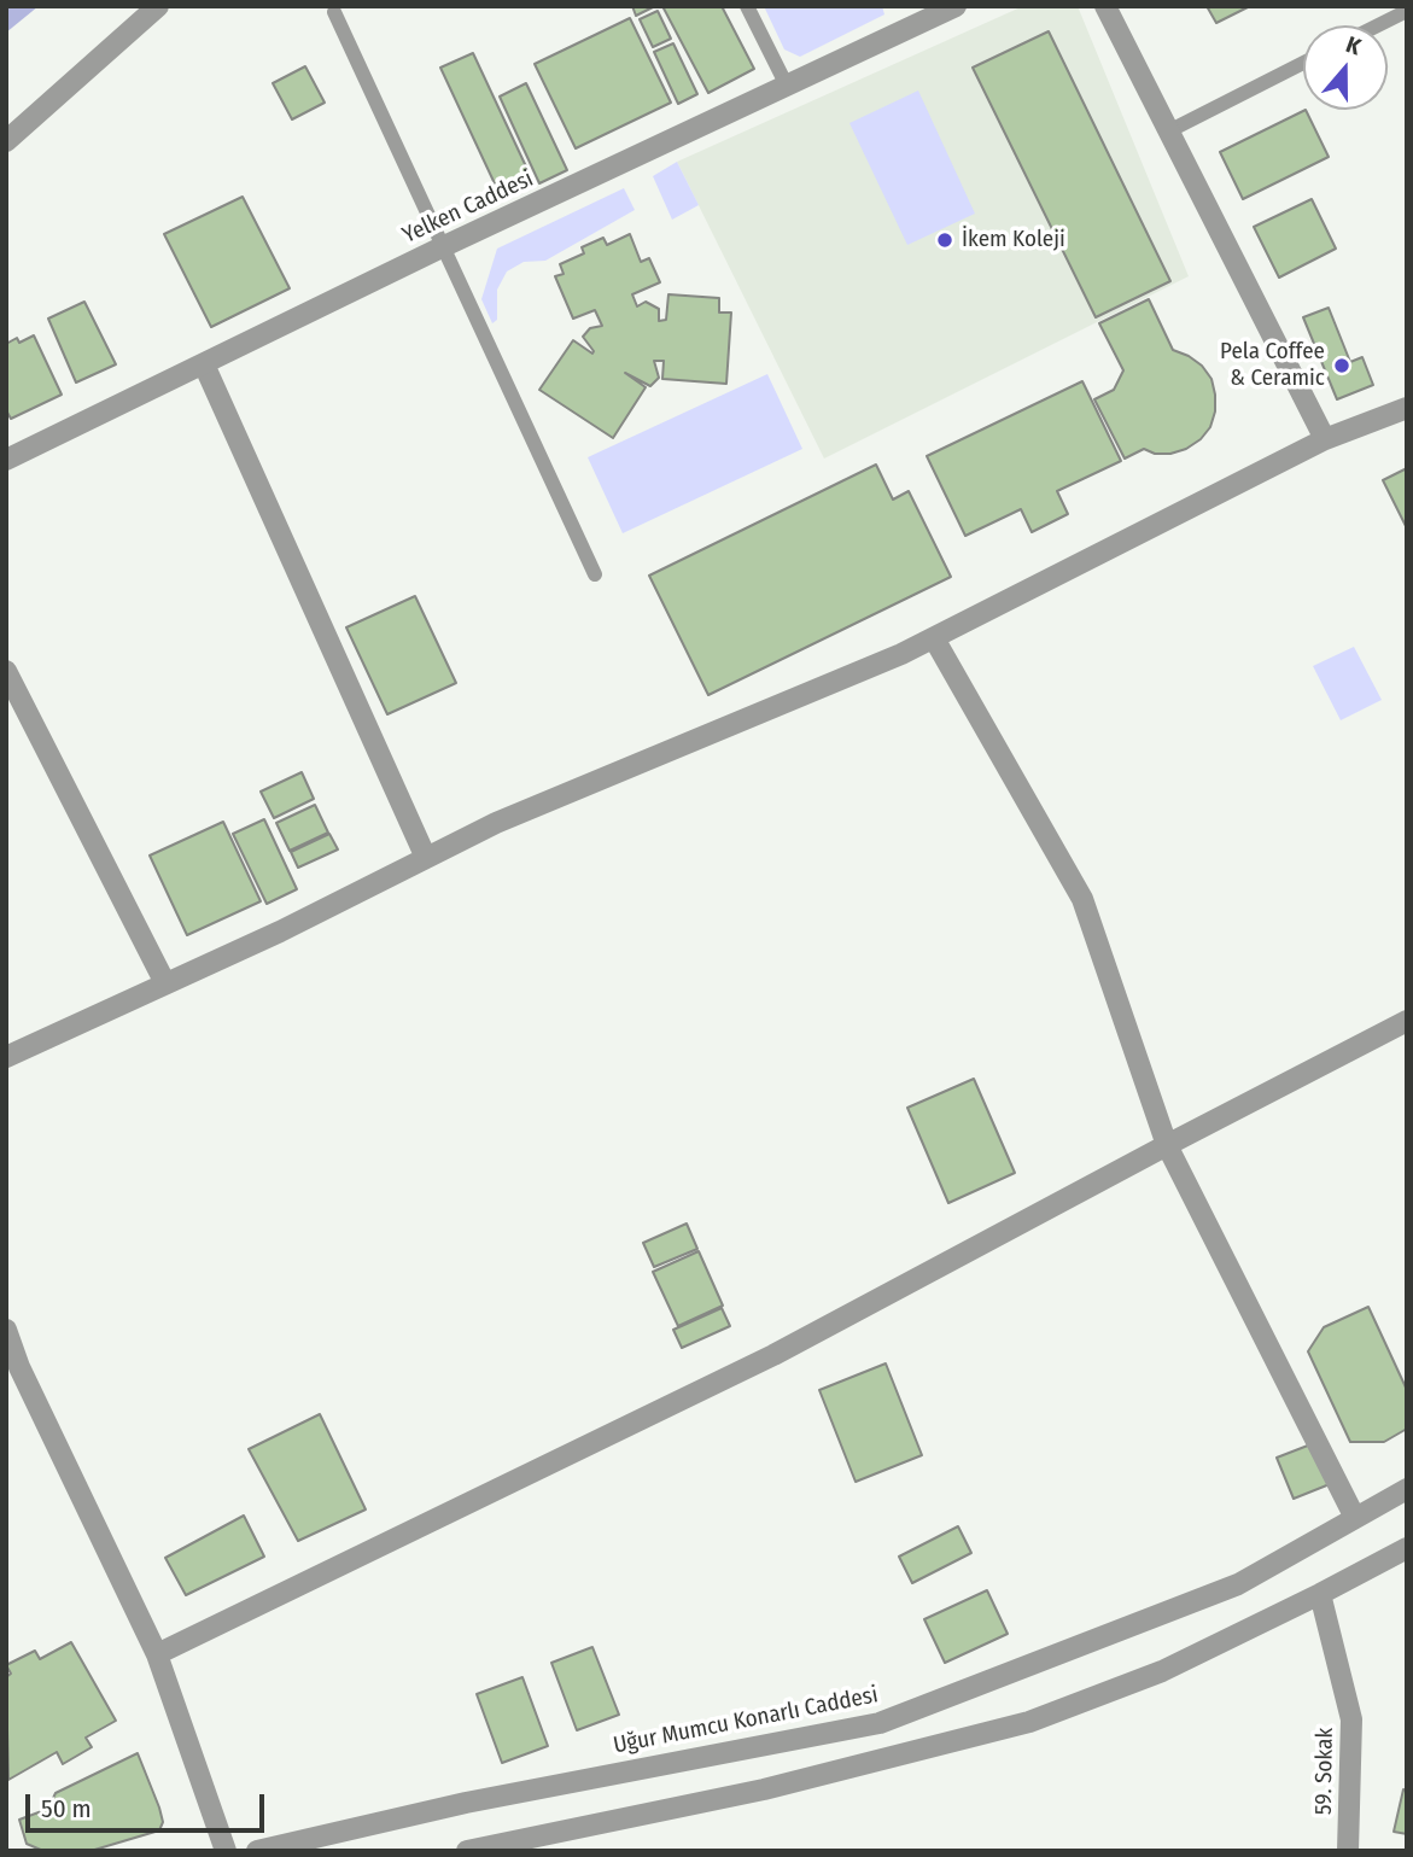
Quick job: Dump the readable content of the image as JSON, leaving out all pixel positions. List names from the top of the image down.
{
  "streets": {
    "street": ["Yelken Caddesi", "Uğur Mumcu Konarlı Caddesi", "59. Sokak"]
  },
  "places": ["İkem Koleji", "Pela Coffee & Ceramic"],
  "scale_bar": "50 m",
  "north": "top"
}
